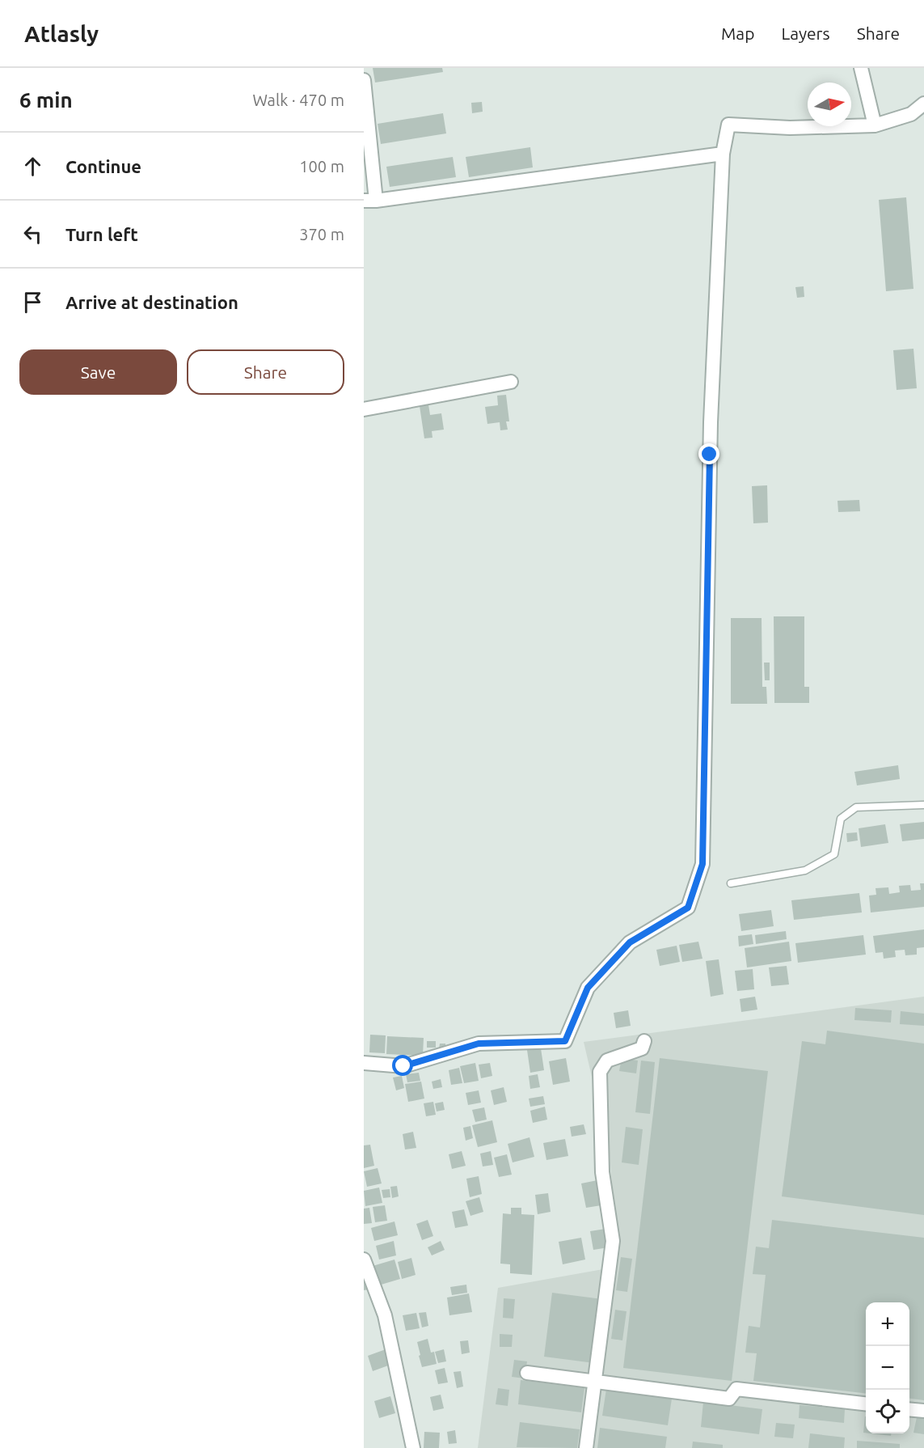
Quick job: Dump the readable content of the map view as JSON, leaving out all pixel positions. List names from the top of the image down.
{
  "north": "right",
  "page": {
    "header": "Atlasly",
    "nav": ["Map", "Layers", "Share"],
    "heading": ["6 min", "Walk · 470 m"],
    "list": [
      ["Continue", "100 m"],
      ["Turn left", "370 m"],
      "Arrive at destination"
    ],
    "buttons": ["Save", "Share"],
    "map_buttons": ["+", "−"]
  }
}
